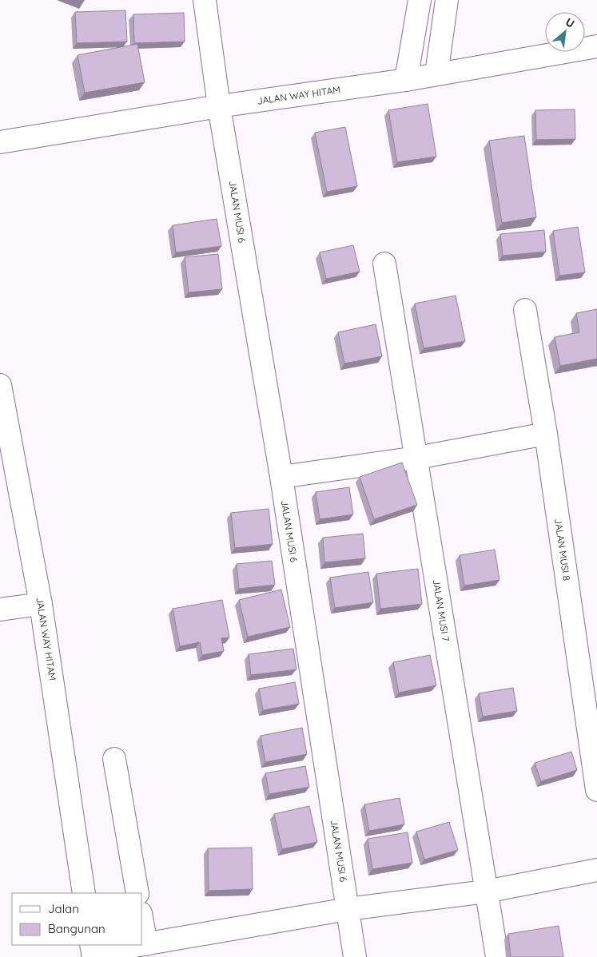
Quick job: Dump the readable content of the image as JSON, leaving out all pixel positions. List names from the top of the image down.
{
  "streets": {
    "street": [
      "JALAN WAY HITAM",
      "JALAN MUSI 6",
      "JALAN MUSI 8",
      "JALAN MUSI 7"
    ]
  },
  "crossings": [
    ["JALAN WAY HITAM", "JALAN MUSI 6"]
  ],
  "legend": ["Jalan", "Bangunan"],
  "north": "top right"
}
